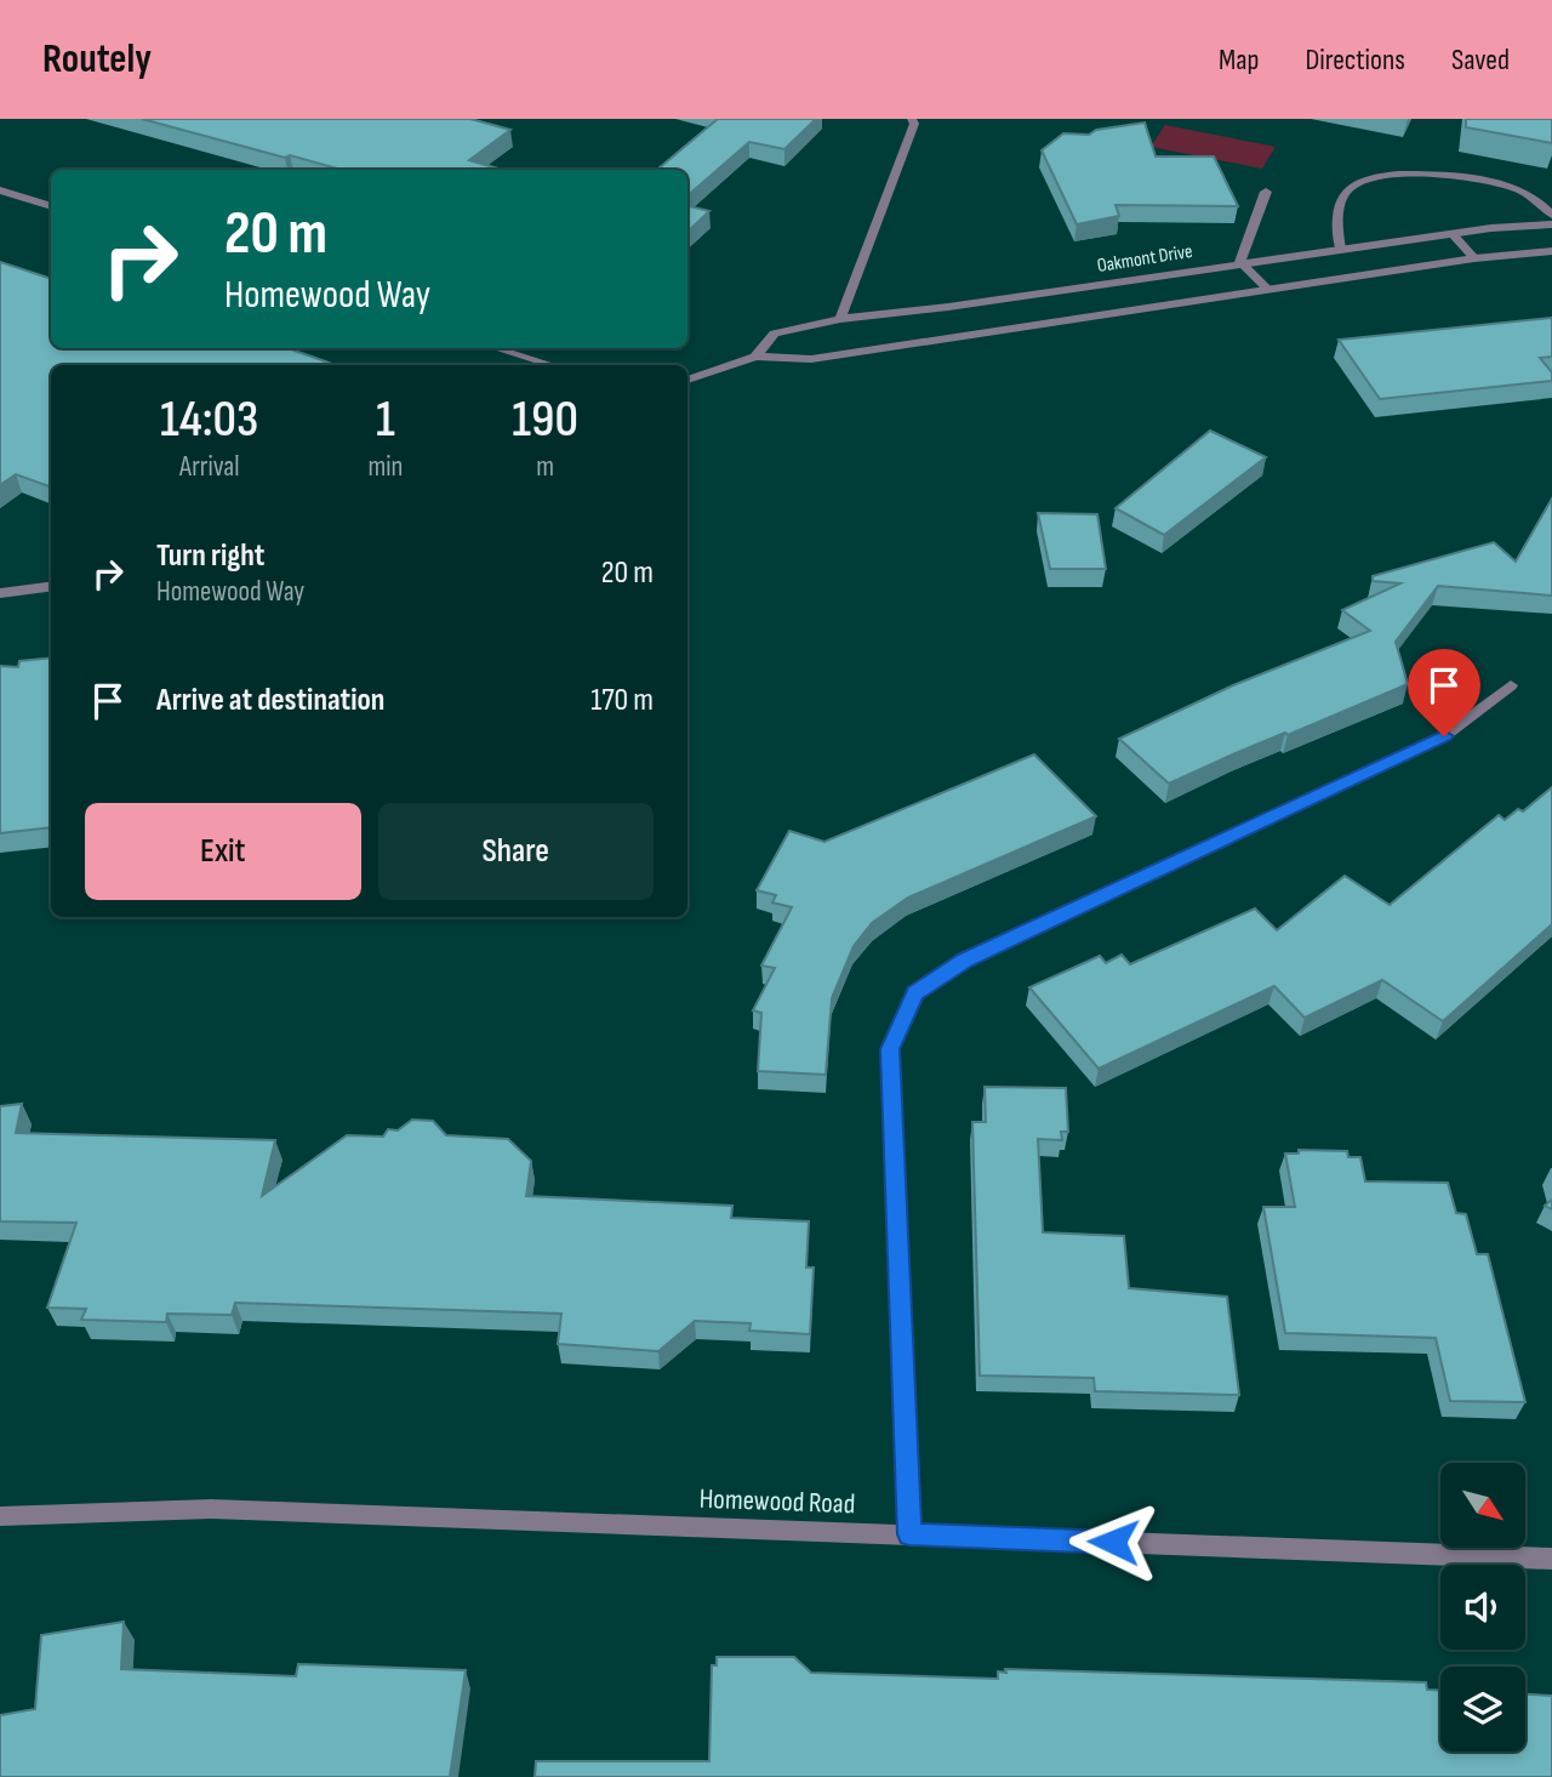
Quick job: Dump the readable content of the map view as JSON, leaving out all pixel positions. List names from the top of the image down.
{
  "streets": {
    "street": ["Oakmont Drive", "Homewood Road"]
  },
  "north": "bottom right",
  "page": {
    "header": "Routely",
    "nav": ["Map", "Directions", "Saved"],
    "turn": ["20 m", "Homewood Way"],
    "eta": [
      "14:03",
      "Arrival",
      "1",
      "min",
      "190",
      "m"
    ],
    "list": [
      {
        "name": "Turn right",
        "note": "Homewood Way",
        "value": "20 m"
      },
      {
        "name": "Arrive at destination",
        "value": "170 m"
      }
    ],
    "buttons": ["Exit", "Share"]
  }
}
